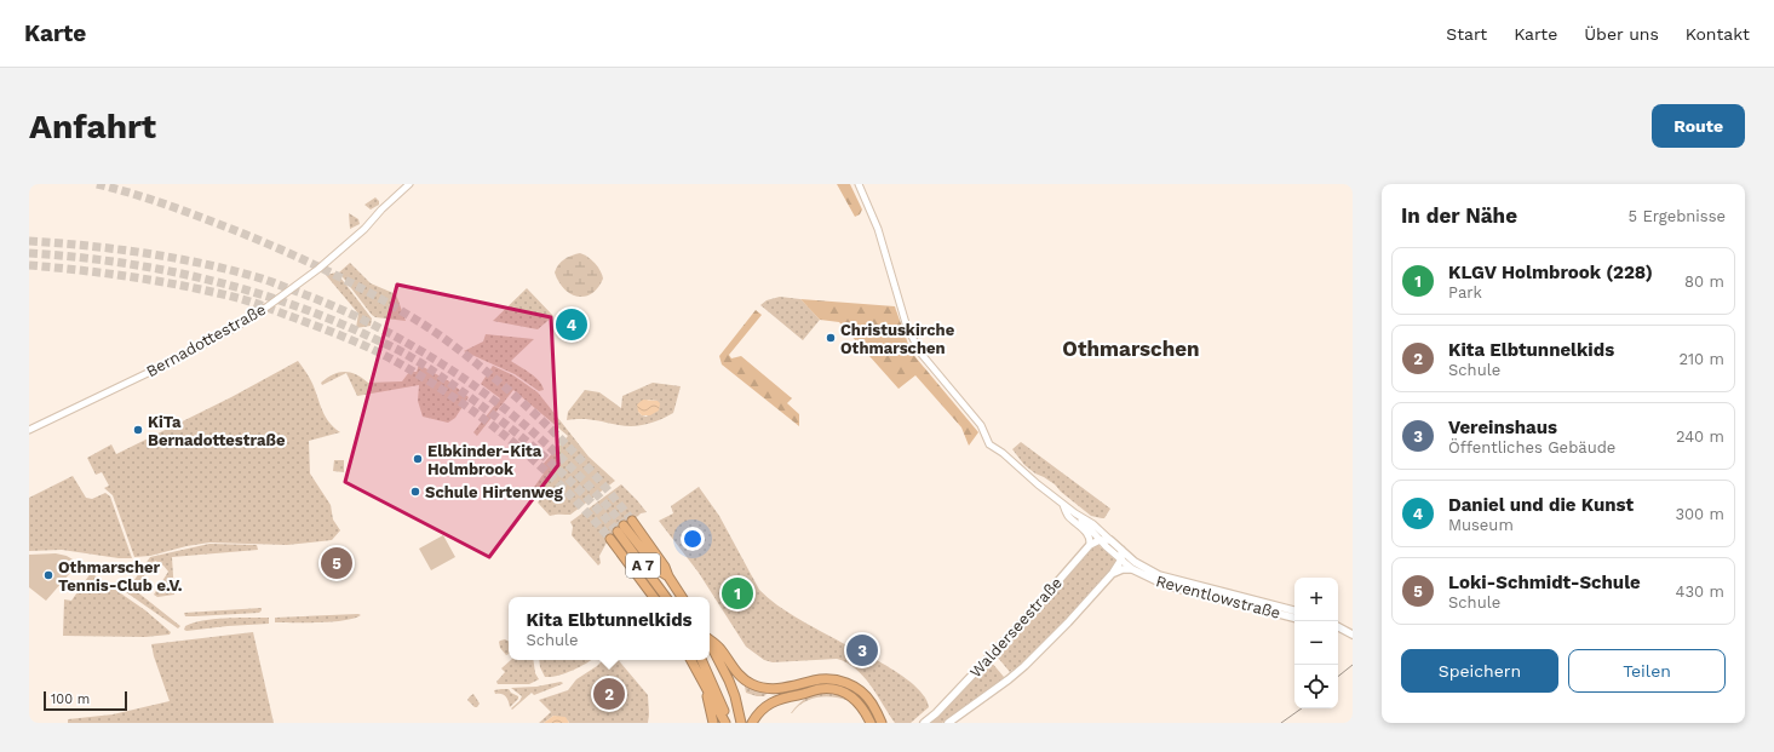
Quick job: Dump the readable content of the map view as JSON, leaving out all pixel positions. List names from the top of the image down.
{
  "streets": {
    "highway": ["A 7"],
    "main road": ["Reventlowstraße", "Walderseestraße"],
    "street": ["Bernadottestraße"]
  },
  "crossings": [
    ["Reventlowstraße", "Walderseestraße"]
  ],
  "districts": ["Othmarschen"],
  "places": [
    "Christuskirche Othmarschen",
    "KiTa Bernadottestraße",
    "Elbkinder-Kita Holmbrook",
    "Schule Hirtenweg",
    "Othmarscher Tennis-Club e.V."
  ],
  "scale_bar": "100 m",
  "page": {
    "header": "Karte",
    "nav": [
      "Start",
      "Karte",
      "Über uns",
      "Kontakt"
    ],
    "buttons": [
      "Route",
      ["Speichern", "Teilen"]
    ],
    "title": "Anfahrt",
    "heading": ["In der Nähe", "5 Ergebnisse"],
    "list": [
      {
        "mark": "1",
        "name": "KLGV Holmbrook (228)",
        "note": "Park",
        "value": "80 m"
      },
      {
        "mark": "2",
        "name": "Kita Elbtunnelkids",
        "note": "Schule",
        "value": "210 m"
      },
      {
        "mark": "3",
        "name": "Vereinshaus",
        "note": "Öffentliches Gebäude",
        "value": "240 m"
      },
      {
        "mark": "4",
        "name": "Daniel und die Kunst",
        "note": "Museum",
        "value": "300 m"
      },
      {
        "mark": "5",
        "name": "Loki-Schmidt-Schule",
        "note": "Schule",
        "value": "430 m"
      }
    ],
    "pins": [
      "4",
      "5",
      "1",
      "3",
      "2"
    ],
    "map_buttons": ["+", "−"],
    "popup": ["Kita Elbtunnelkids", "Schule"],
    "scale": "100 m"
  }
}
